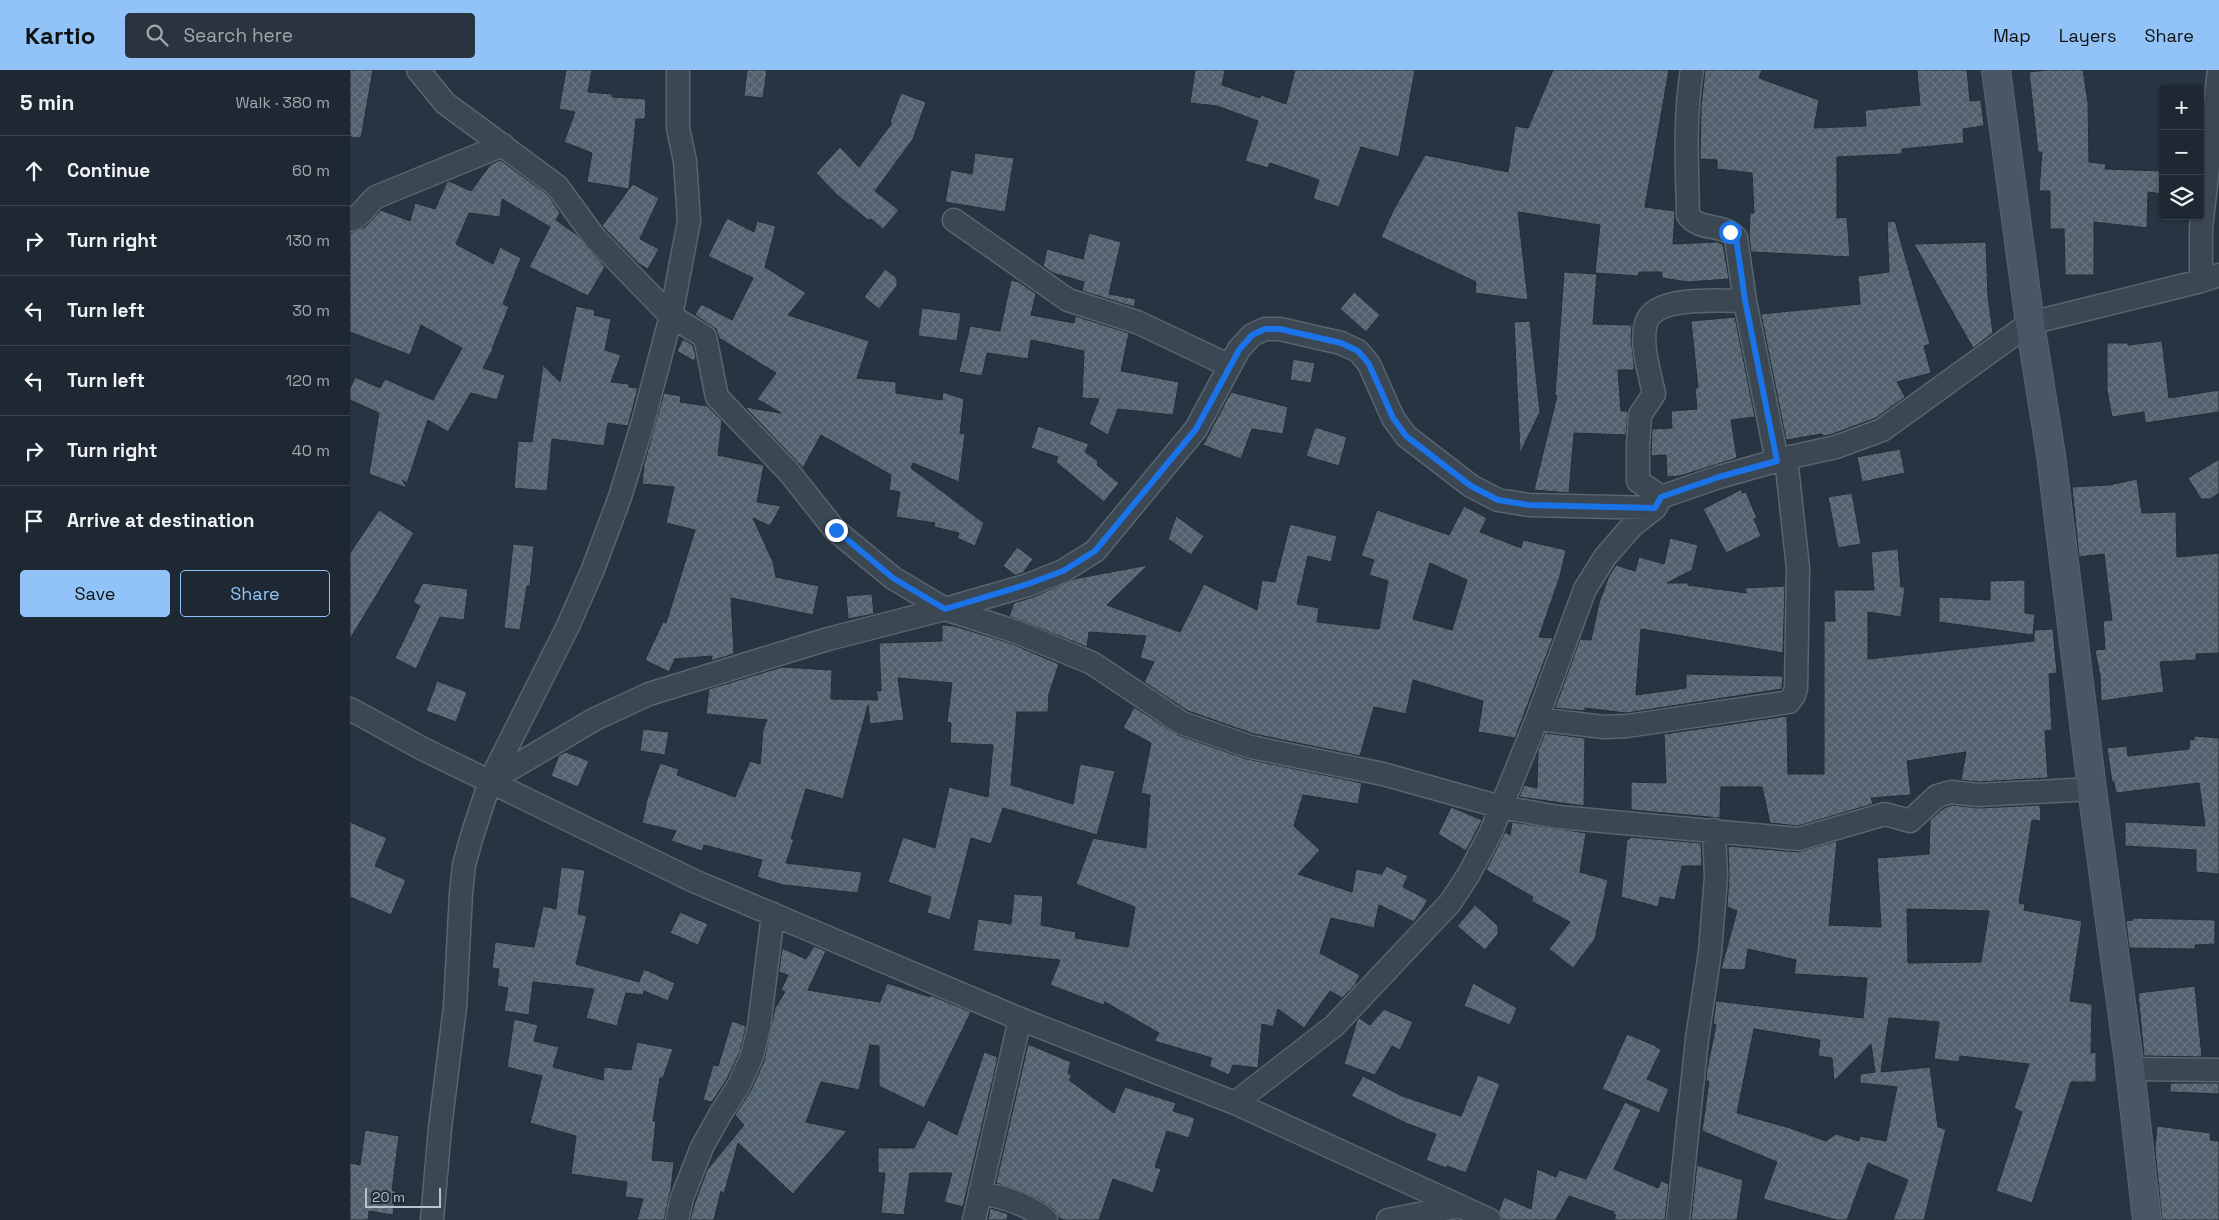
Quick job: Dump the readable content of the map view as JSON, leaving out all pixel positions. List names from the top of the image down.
{
  "scale_bar": "20 m",
  "page": {
    "header": "Kartio",
    "search": "Search here",
    "nav": ["Map", "Layers", "Share"],
    "heading": ["5 min", "Walk · 380 m"],
    "map_buttons": ["+", "−"],
    "list": [
      ["Continue", "60 m"],
      ["Turn right", "130 m"],
      ["Turn left", "30 m"],
      ["Turn left", "120 m"],
      ["Turn right", "40 m"],
      "Arrive at destination"
    ],
    "buttons": ["Save", "Share"],
    "scale": "20 m"
  }
}
